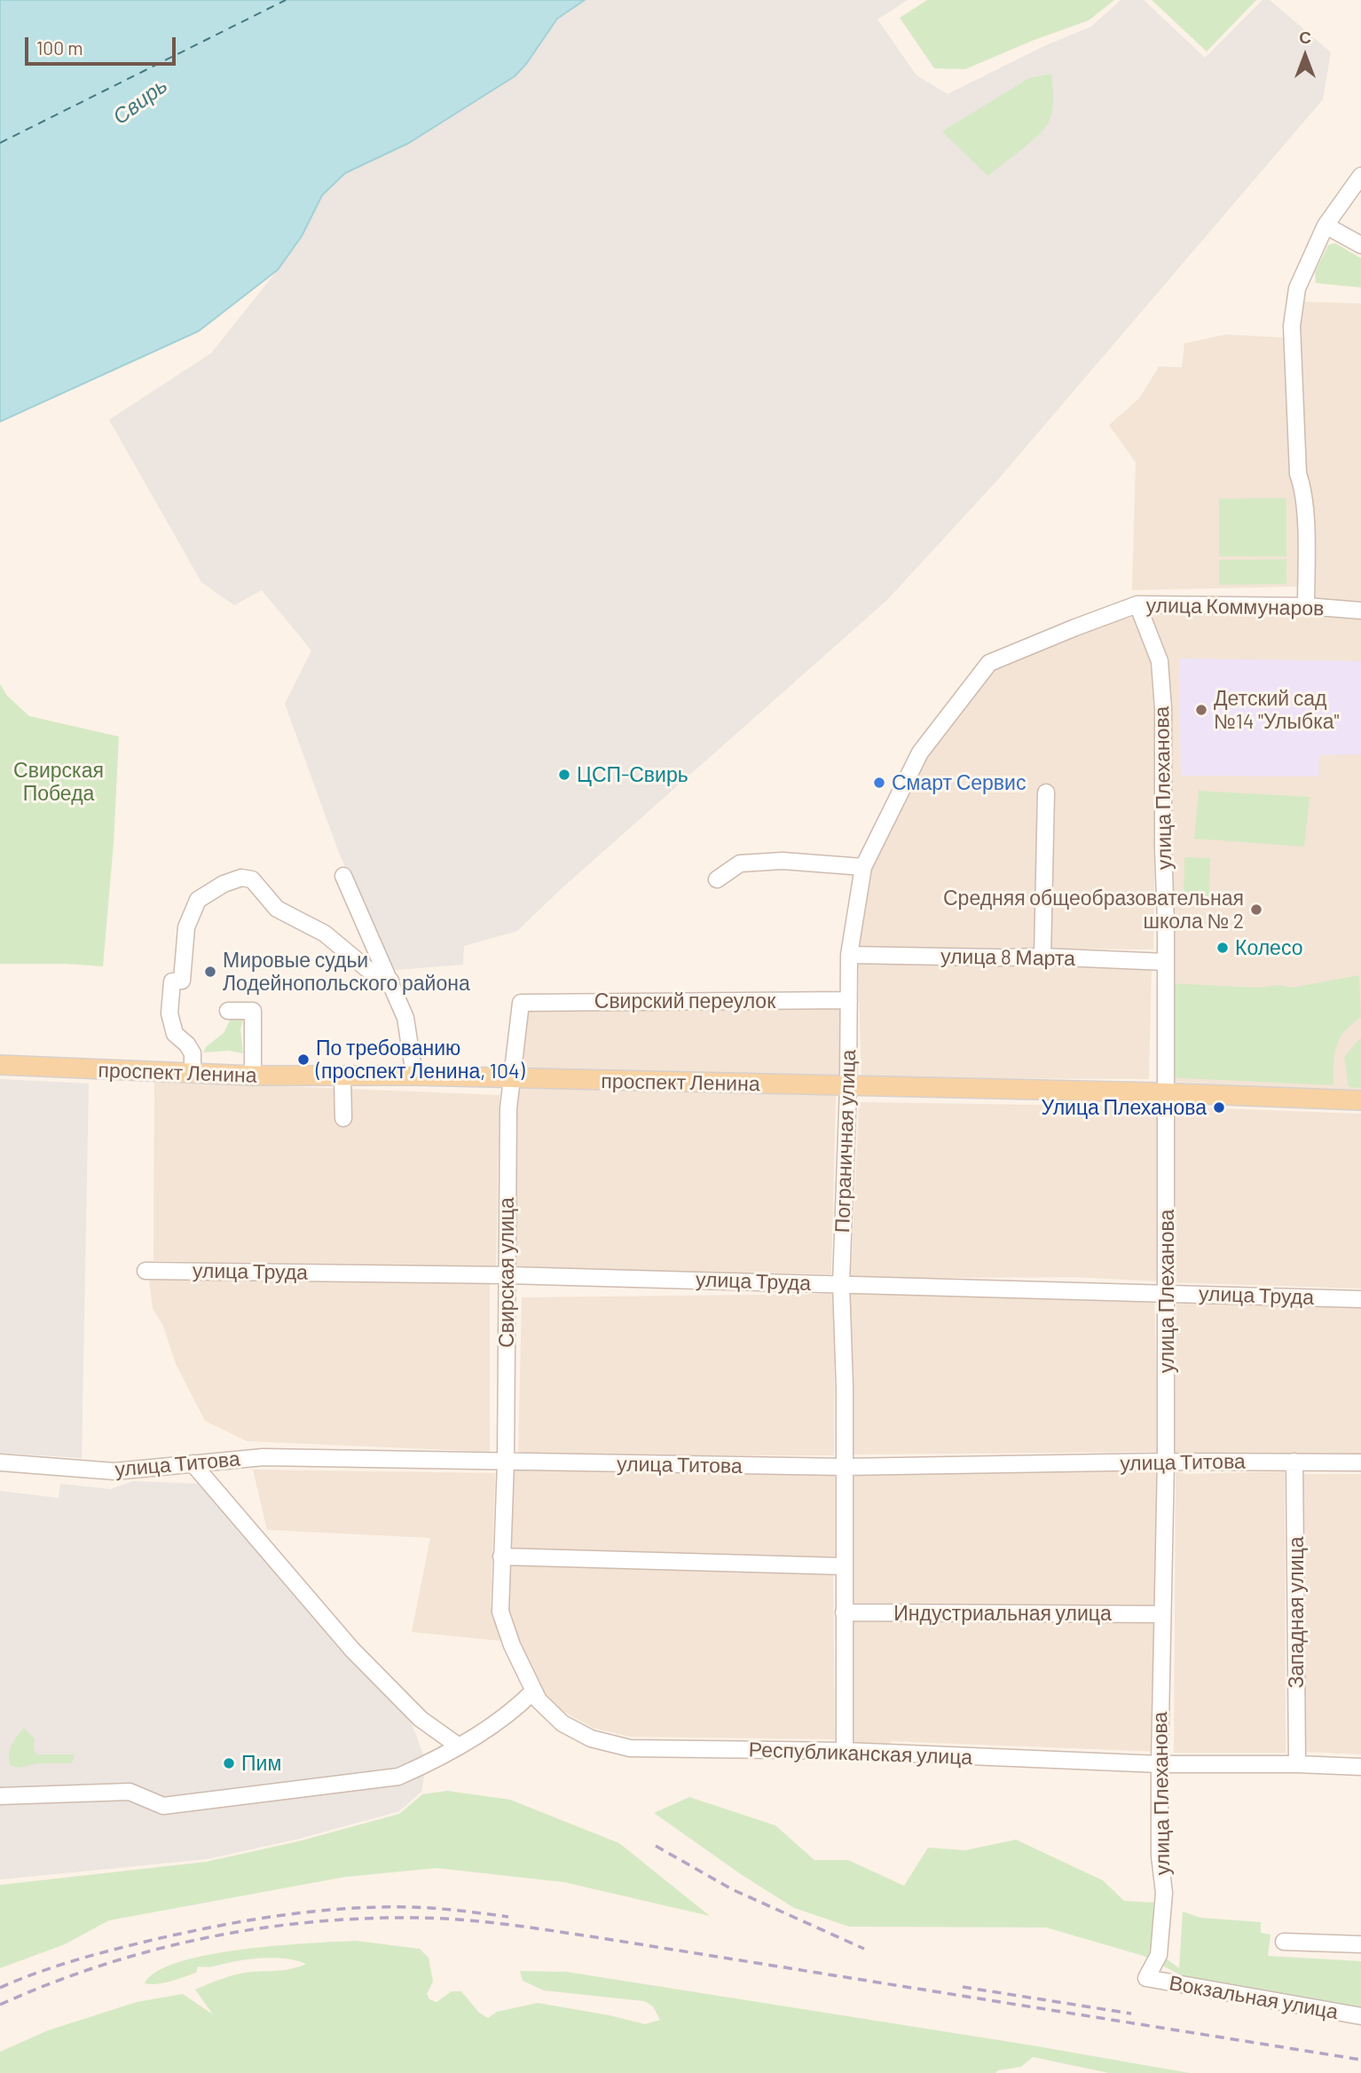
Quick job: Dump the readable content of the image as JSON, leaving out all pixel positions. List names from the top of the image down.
{
  "streets": {
    "main road": ["проспект Ленина"],
    "street": [
      "улица Коммунаров",
      "улица Плеханова",
      "улица 8 Марта",
      "Свирский переулок",
      "Пограничная улица",
      "улица Труда",
      "Свирская улица",
      "улица Титова",
      "Западная улица",
      "Индустриальная улица",
      "Республиканская улица",
      "Вокзальная улица"
    ]
  },
  "crossings": [
    ["улица Коммунаров", "улица Плеханова"],
    ["улица Коммунаров", "Пограничная улица"],
    ["улица Плеханова", "улица 8 Марта"],
    ["улица Плеханова", "проспект Ленина"],
    ["улица Плеханова", "улица Труда"],
    ["улица Плеханова", "улица Титова"],
    ["улица Плеханова", "Индустриальная улица"],
    ["улица Плеханова", "Республиканская улица"],
    ["улица Плеханова", "Вокзальная улица"],
    ["улица 8 Марта", "Пограничная улица"],
    ["Свирский переулок", "Пограничная улица"],
    ["Свирский переулок", "Свирская улица"],
    ["проспект Ленина", "Пограничная улица"],
    ["проспект Ленина", "Свирская улица"],
    ["Пограничная улица", "улица Труда"],
    ["Пограничная улица", "улица Титова"],
    ["Пограничная улица", "Индустриальная улица"],
    ["Пограничная улица", "Республиканская улица"],
    ["улица Труда", "Свирская улица"],
    ["Свирская улица", "улица Титова"],
    ["Свирская улица", "Республиканская улица"],
    ["улица Титова", "Западная улица"],
    ["Западная улица", "Республиканская улица"]
  ],
  "water": ["Свирь"],
  "parks": ["Свирская Победа"],
  "places": [
    "Детский сад №14 \"Улыбка\"",
    "ЦСП-Свирь",
    "Смарт Сервис",
    "Средняя общеобразовательная школа № 2",
    "Колесо",
    "Мировые судьи Лодейнопольского района",
    "По требованию (проспект Ленина, 104)",
    "Улица Плеханова",
    "Пим"
  ],
  "scale_bar": "100 m",
  "north": "top"
}
